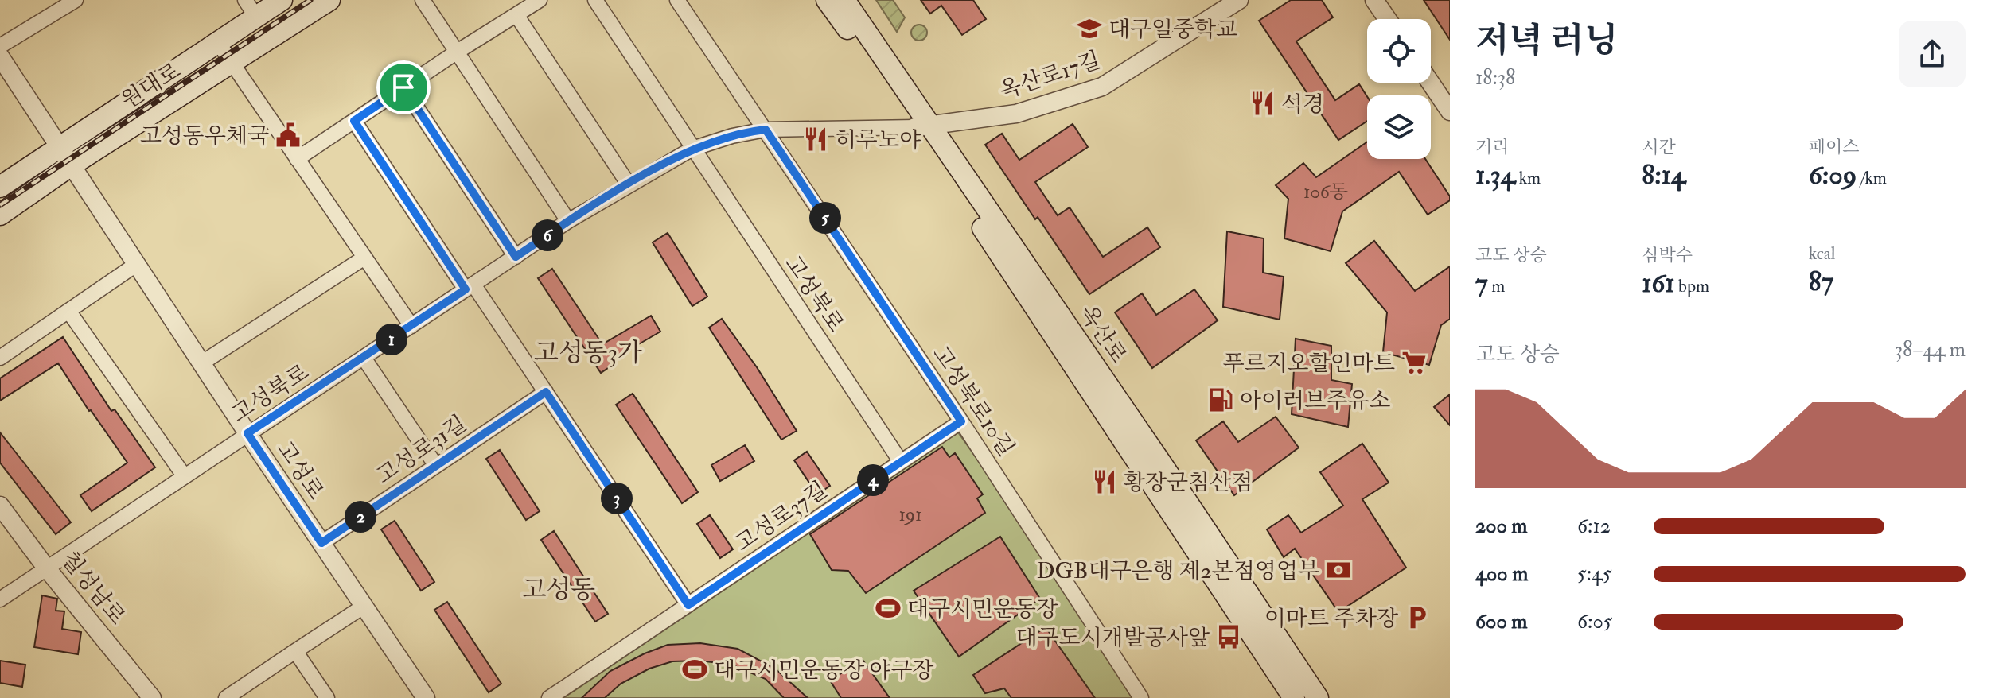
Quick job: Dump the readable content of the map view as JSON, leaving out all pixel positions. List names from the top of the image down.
{
  "streets": {
    "main road": ["원대로", "옥산로"],
    "street": [
      "옥산로17길",
      "고성북로",
      "고성북로10길",
      "고성로31길",
      "고성로",
      "고성로37길",
      "칠성남로"
    ]
  },
  "crossings": [
    ["옥산로17길", "고성북로"],
    ["옥산로17길", "옥산로"],
    ["원대로", "고성로"],
    ["고성북로", "옥산로"],
    ["고성북로", "고성북로10길"],
    ["고성북로", "고성로"],
    ["고성북로", "고성로37길"],
    ["고성북로", "칠성남로"],
    ["고성북로10길", "고성로37길"],
    ["고성로31길", "고성로"]
  ],
  "districts": ["고성동3가", "고성동"],
  "places": {
    "school or university": ["대구일중학교"],
    "restaurant": ["석경", "히루노야", "황장군침산점"],
    "public building": ["고성동우체국"],
    "supermarket": ["푸르지오할인마트"],
    "fuel station": ["아이러브주유소"],
    "bank": ["DGB대구은행 제2본점영업부"],
    "sports": ["대구시민운동장", "대구시민운동장 야구장"],
    "parking": ["이마트 주차장"],
    "bus stop": ["대구도시개발공사앞"]
  },
  "house_numbers": ["106동", "191"],
  "page": {
    "heading": ["저녁 러닝", "18:38"],
    "stats": [
      ["거리", "1.34 km"],
      ["시간", "8:14"],
      ["페이스", "6:09 /km"],
      ["고도 상승", "7 m"],
      ["심박수", "161 bpm"],
      ["kcal", "87"]
    ],
    "pins": [
      "5",
      "6",
      "1",
      "4",
      "3",
      "2"
    ],
    "chart": ["고도 상승", "38–44 m"],
    "list": [
      {
        "name": "200 m",
        "note": "6:12"
      },
      {
        "name": "400 m",
        "note": "5:45"
      },
      {
        "name": "600 m",
        "note": "6:05"
      }
    ]
  }
}
